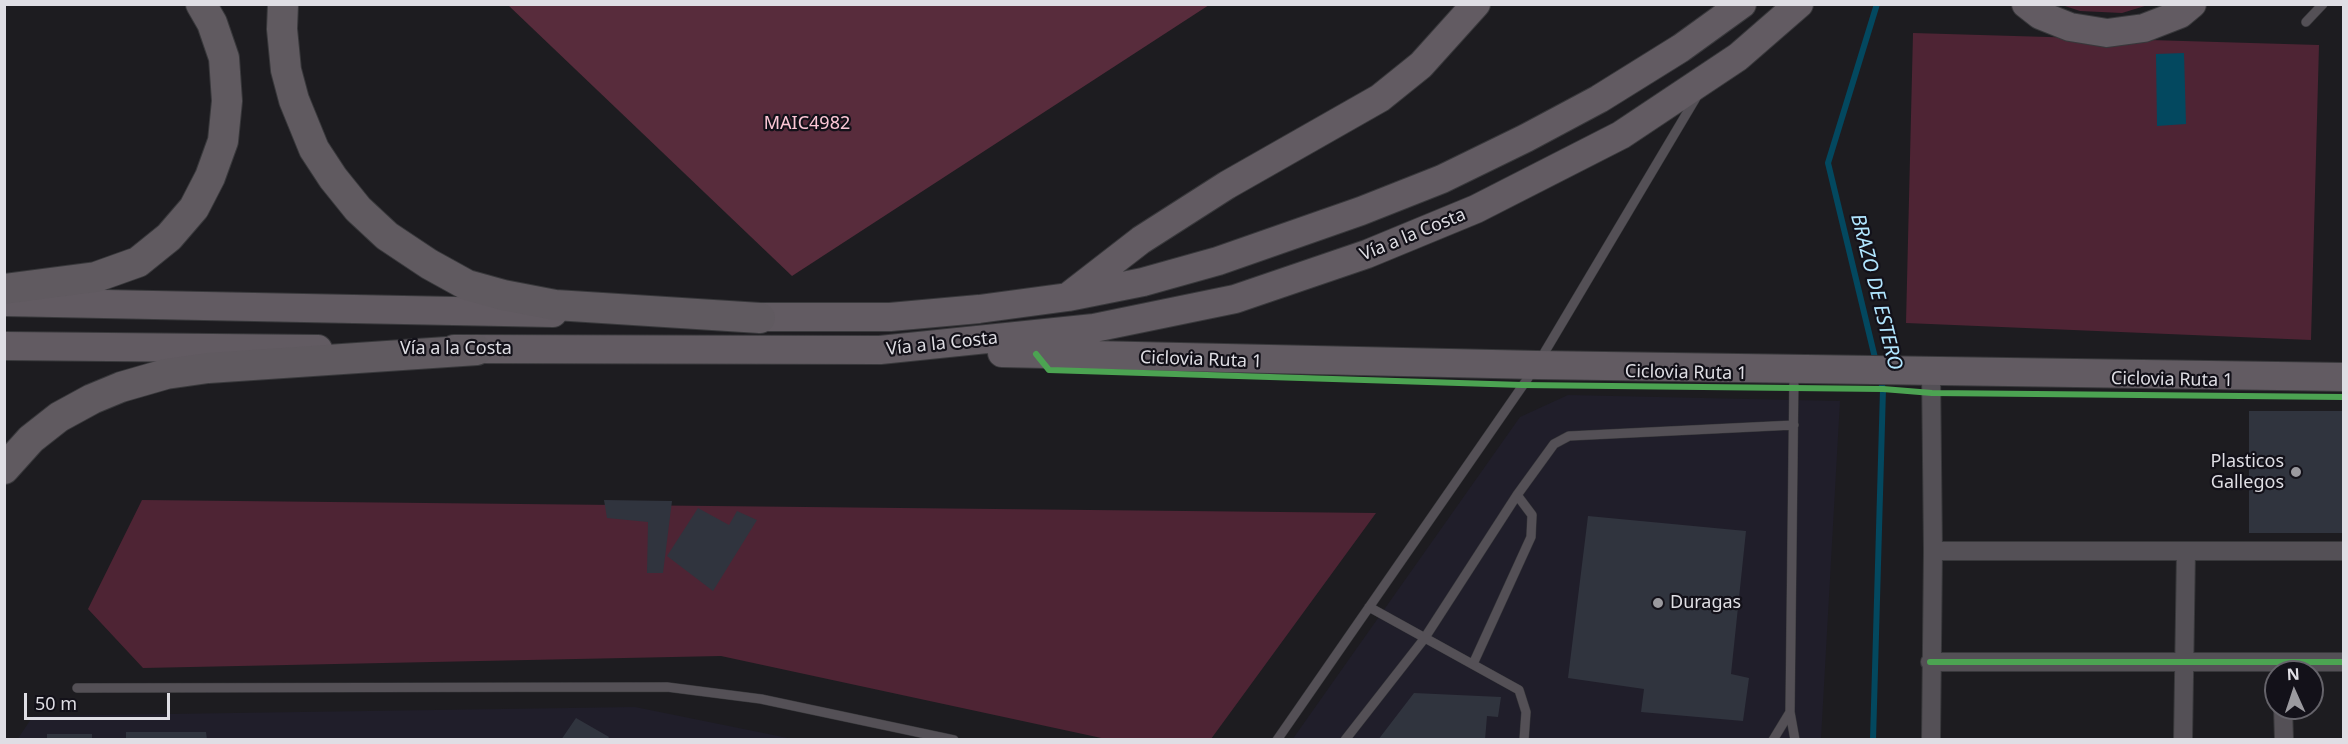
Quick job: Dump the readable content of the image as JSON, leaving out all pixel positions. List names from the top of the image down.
{
  "streets": {
    "main road": ["Vía a la Costa"],
    "cycle path": ["Ciclovia Ruta 1"]
  },
  "water": ["BRAZO DE ESTERO"],
  "parks": ["MAIC4982"],
  "places": ["Plasticos Gallegos", "Duragas"],
  "scale_bar": "50 m",
  "north": "top"
}
